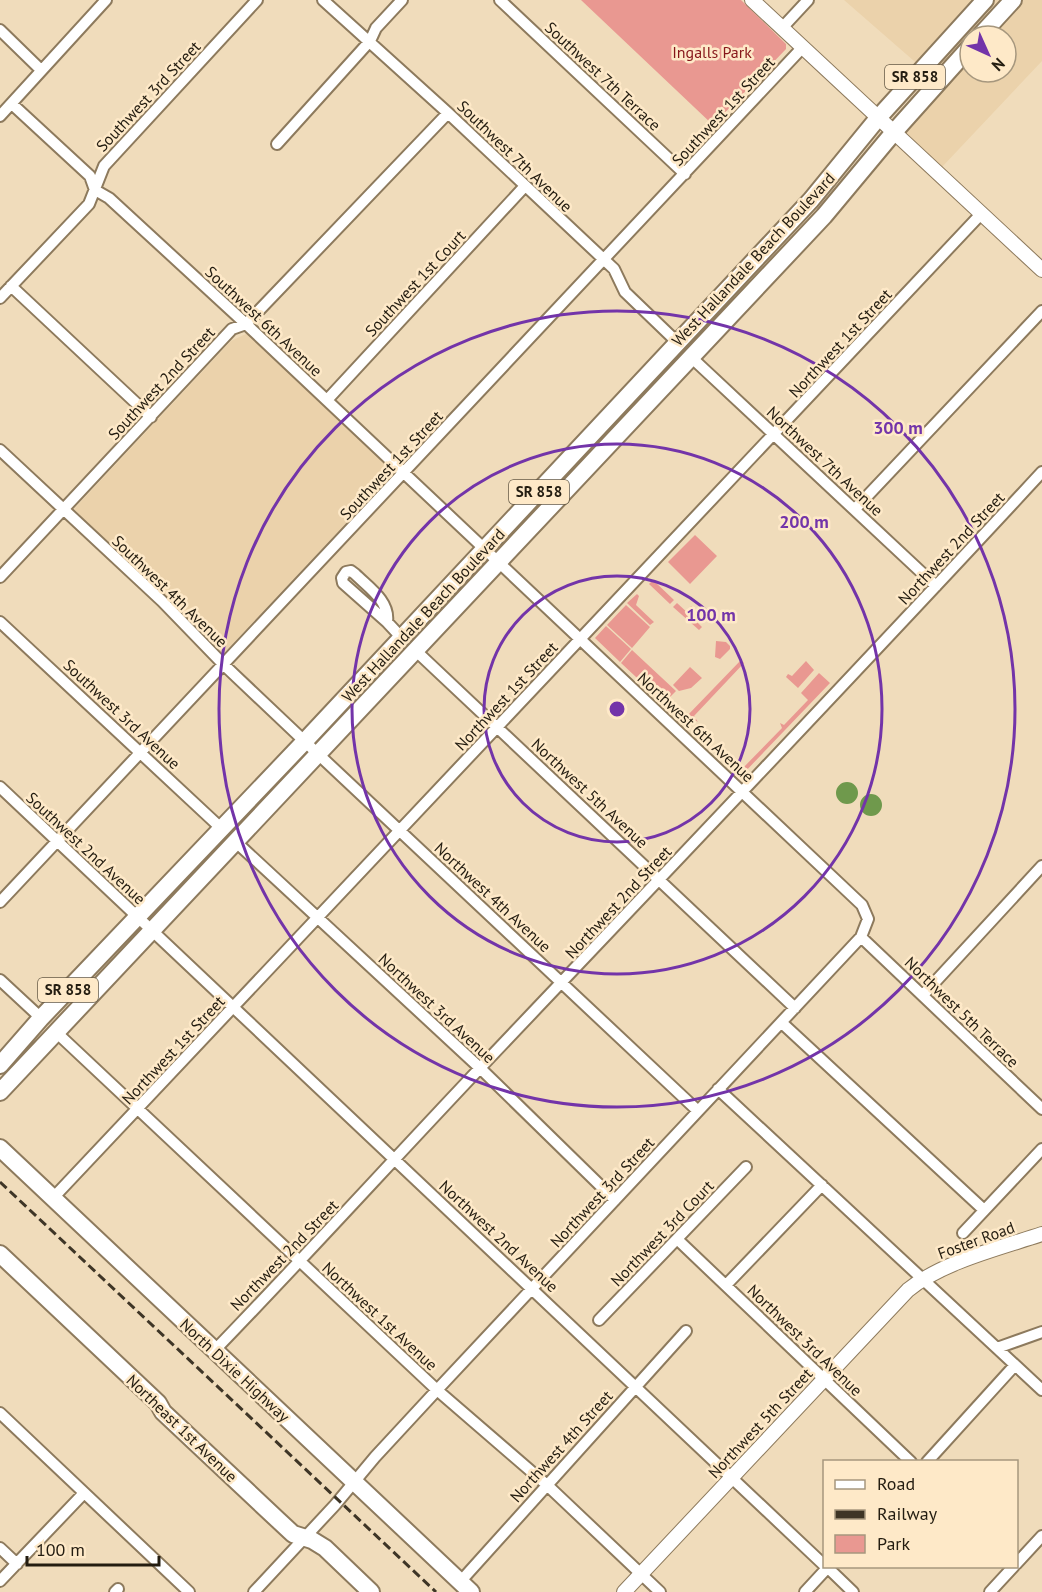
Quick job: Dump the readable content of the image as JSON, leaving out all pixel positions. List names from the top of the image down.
{
  "streets": {
    "main road": [
      "SR 858",
      "West Hallandale Beach Boulevard",
      "North Dixie Highway",
      "Northeast 1st Avenue"
    ],
    "street": [
      "Southwest 7th Terrace",
      "Southwest 3rd Street",
      "Southwest 1st Street",
      "Southwest 7th Avenue",
      "Southwest 1st Court",
      "Southwest 6th Avenue",
      "Northwest 1st Street",
      "Southwest 2nd Street",
      "Northwest 7th Avenue",
      "Northwest 2nd Street",
      "Southwest 4th Avenue",
      "Southwest 3rd Avenue",
      "Northwest 6th Avenue",
      "Northwest 5th Avenue",
      "Southwest 2nd Avenue",
      "Northwest 4th Avenue",
      "Northwest 3rd Avenue",
      "Northwest 5th Terrace",
      "Northwest 3rd Street",
      "Northwest 3rd Court",
      "Northwest 2nd Avenue",
      "Foster Road",
      "Northwest 1st Avenue",
      "Northwest 5th Street",
      "Northwest 4th Street"
    ]
  },
  "crossings": [
    ["Southwest 7th Terrace", "Southwest 1st Street"],
    ["Southwest 3rd Street", "Southwest 6th Avenue"],
    ["Southwest 1st Street", "Southwest 7th Avenue"],
    ["Southwest 1st Street", "Southwest 6th Avenue"],
    ["Southwest 1st Street", "Southwest 4th Avenue"],
    ["Southwest 1st Street", "Southwest 3rd Avenue"],
    ["Southwest 1st Street", "Southwest 2nd Avenue"],
    ["Southwest 7th Avenue", "West Hallandale Beach Boulevard"],
    ["Southwest 7th Avenue", "Southwest 1st Court"],
    ["Southwest 7th Avenue", "Southwest 2nd Street"],
    ["West Hallandale Beach Boulevard", "Southwest 6th Avenue"],
    ["West Hallandale Beach Boulevard", "Northwest 7th Avenue"],
    ["West Hallandale Beach Boulevard", "Southwest 4th Avenue"],
    ["West Hallandale Beach Boulevard", "Southwest 3rd Avenue"],
    ["West Hallandale Beach Boulevard", "Northwest 6th Avenue"],
    ["West Hallandale Beach Boulevard", "Northwest 5th Avenue"],
    ["West Hallandale Beach Boulevard", "Southwest 2nd Avenue"],
    ["West Hallandale Beach Boulevard", "Northwest 4th Avenue"],
    ["West Hallandale Beach Boulevard", "Northwest 3rd Avenue"],
    ["West Hallandale Beach Boulevard", "Northwest 2nd Avenue"],
    ["West Hallandale Beach Boulevard", "Northwest 1st Avenue"],
    ["Southwest 1st Court", "Southwest 6th Avenue"],
    ["Southwest 6th Avenue", "Southwest 2nd Street"],
    ["Southwest 6th Avenue", "Northwest 6th Avenue"],
    ["Northwest 1st Street", "Northwest 7th Avenue"],
    ["Northwest 1st Street", "Northwest 6th Avenue"],
    ["Northwest 1st Street", "Northwest 5th Avenue"],
    ["Northwest 1st Street", "Northwest 4th Avenue"],
    ["Northwest 1st Street", "Northwest 3rd Avenue"],
    ["Northwest 1st Street", "Northwest 2nd Avenue"],
    ["Northwest 1st Street", "Northwest 1st Avenue"],
    ["Northwest 1st Street", "North Dixie Highway"],
    ["Southwest 2nd Street", "Southwest 4th Avenue"],
    ["Northwest 7th Avenue", "Northwest 2nd Street"],
    ["Northwest 2nd Street", "Northwest 6th Avenue"],
    ["Northwest 2nd Street", "Northwest 5th Avenue"],
    ["Northwest 2nd Street", "Northwest 4th Avenue"],
    ["Northwest 2nd Street", "Northwest 3rd Avenue"],
    ["Northwest 2nd Street", "Northwest 2nd Avenue"],
    ["Northwest 2nd Street", "Northwest 1st Avenue"],
    ["Northwest 2nd Street", "North Dixie Highway"],
    ["Southwest 4th Avenue", "Northwest 4th Avenue"],
    ["Northwest 6th Avenue", "Northwest 3rd Street"],
    ["Northwest 5th Avenue", "Northwest 3rd Street"],
    ["Southwest 2nd Avenue", "Northwest 2nd Avenue"],
    ["Northwest 4th Avenue", "Northwest 3rd Street"],
    ["Northwest 3rd Avenue", "Northwest 3rd Street"],
    ["Northwest 3rd Avenue", "Northwest 3rd Court"],
    ["Northwest 3rd Avenue", "Northwest 5th Street"],
    ["Northwest 5th Terrace", "Northwest 3rd Street"],
    ["Northwest 3rd Street", "Northwest 2nd Avenue"],
    ["Northwest 3rd Street", "Northwest 1st Avenue"],
    ["Northwest 3rd Street", "North Dixie Highway"],
    ["Northwest 3rd Street", "Northeast 1st Avenue"],
    ["Northwest 2nd Avenue", "Northwest 5th Street"],
    ["Northwest 2nd Avenue", "Northwest 4th Street"],
    ["Foster Road", "Northwest 5th Street"],
    ["Northwest 1st Avenue", "Northwest 5th Street"],
    ["Northwest 1st Avenue", "Northwest 4th Street"],
    ["North Dixie Highway", "Northwest 4th Street"]
  ],
  "parks": ["Ingalls Park"],
  "legend": ["Road", "Railway", "Park"],
  "scale_bar": "100 m",
  "north": "bottom right",
  "rings": ["300 m", "200 m", "100 m"]
}
